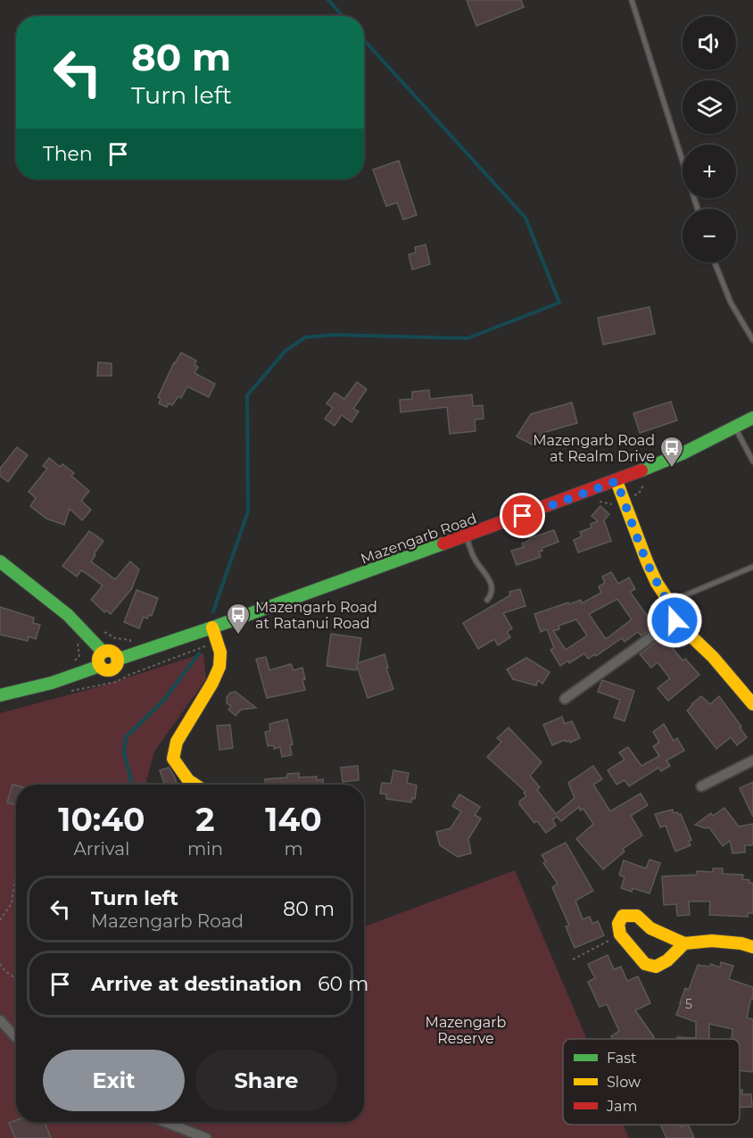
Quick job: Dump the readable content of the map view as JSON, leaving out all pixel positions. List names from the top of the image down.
{
  "streets": {
    "main road": ["Mazengarb Road"]
  },
  "parks": ["Mazengarb Reserve"],
  "places": {
    "bus stop": ["Mazengarb Road at Realm Drive", "Mazengarb Road at Ratanui Road"]
  },
  "house_numbers": ["5"],
  "legend": ["Fast", "Slow", "Jam"],
  "page": {
    "map_buttons": ["+", "−"],
    "turn": ["80 m", "Turn left"],
    "then": "Then",
    "eta": [
      "10:40",
      "Arrival",
      "2",
      "min",
      "140",
      "m"
    ],
    "list": [
      {
        "name": "Turn left",
        "note": "Mazengarb Road",
        "value": "80 m"
      },
      {
        "name": "Arrive at destination",
        "value": "60 m"
      }
    ],
    "buttons": ["Exit", "Share"]
  }
}
